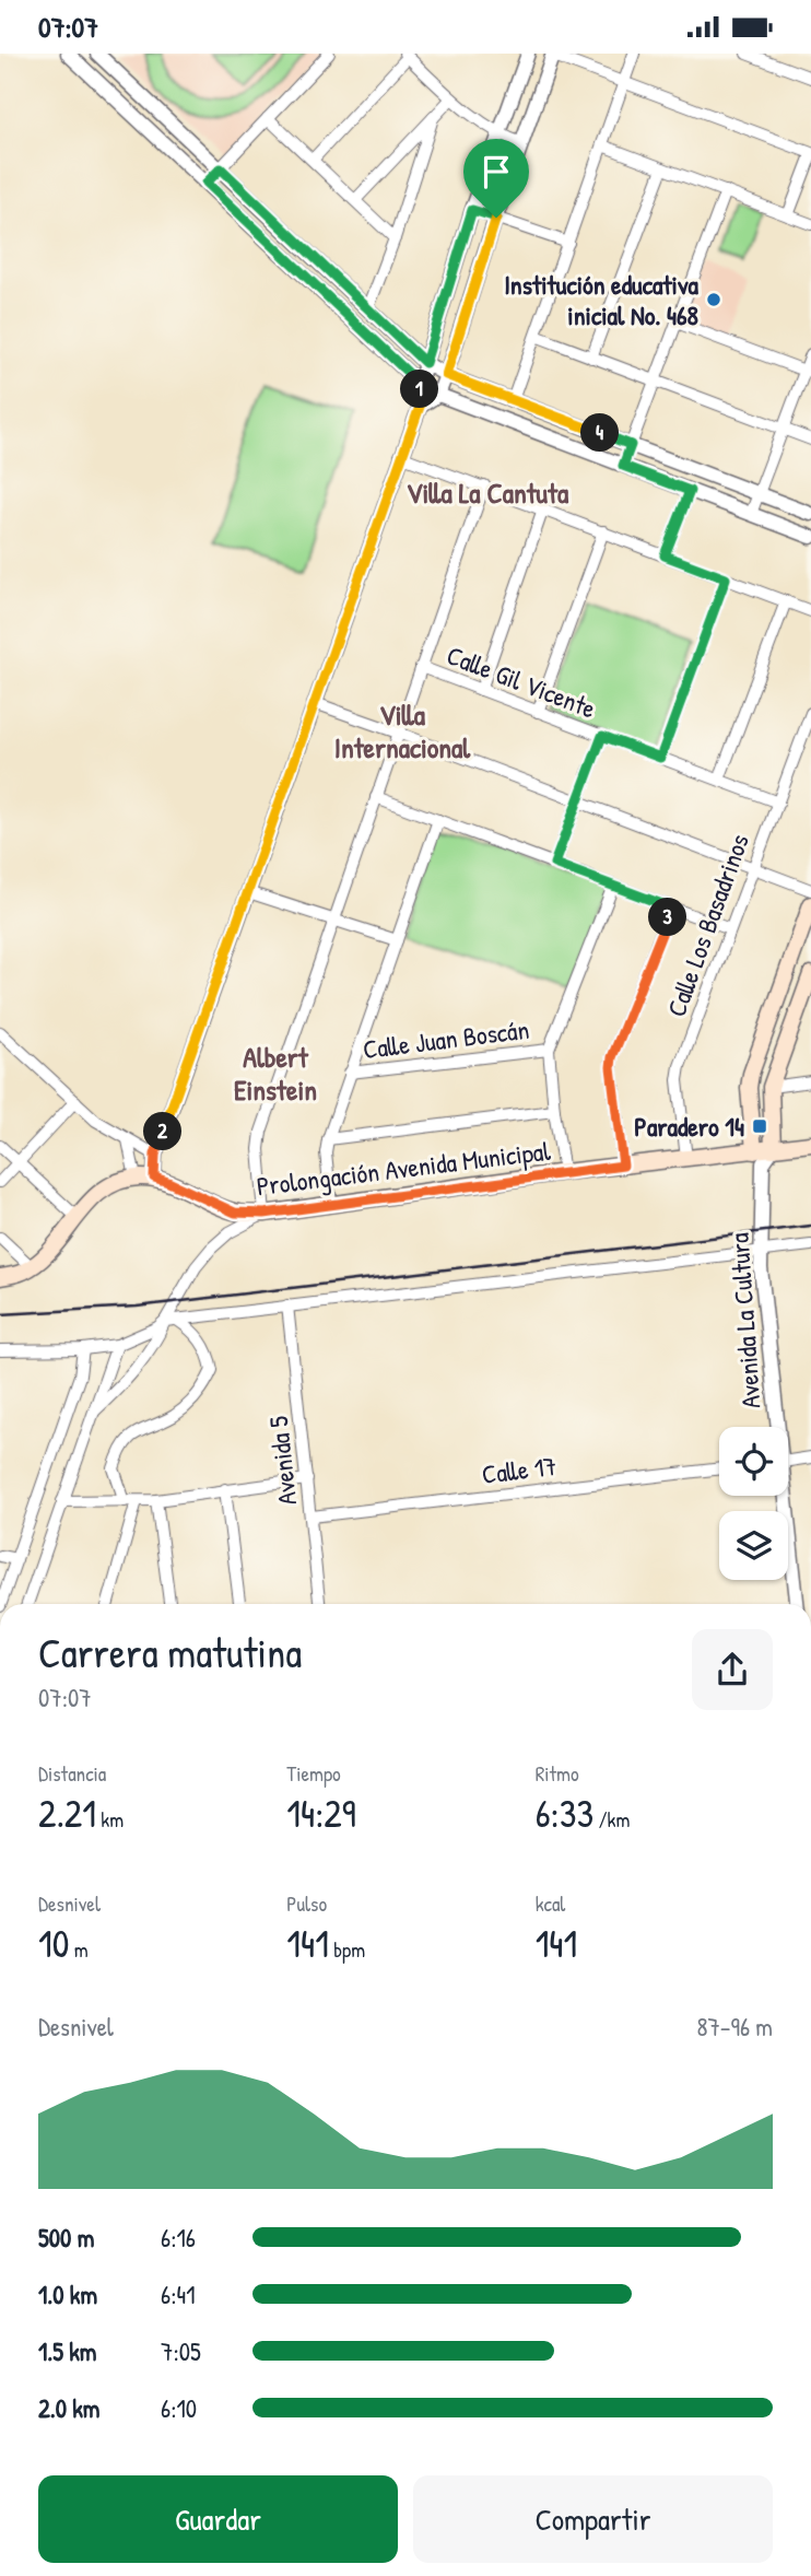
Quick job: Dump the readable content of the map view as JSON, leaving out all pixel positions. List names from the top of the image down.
{
  "streets": {
    "main road": ["Prolongación Avenida Municipal", "Avenida La Cultura"],
    "street": [
      "Calle Gil Vicente",
      "Calle Los Basadrinos",
      "Calle Juan Boscán",
      "Avenida 5",
      "Calle 17"
    ]
  },
  "crossings": [
    ["Calle Gil Vicente", "Calle Los Basadrinos"],
    ["Calle Los Basadrinos", "Prolongación Avenida Municipal"],
    ["Prolongación Avenida Municipal", "Avenida La Cultura"],
    ["Avenida 5", "Calle 17"]
  ],
  "districts": ["Villa La Cantuta", "Villa Internacional", "Albert Einstein"],
  "places": {
    "other": ["Institución educativa inicial No. 468"],
    "transit": ["Paradero 14"]
  },
  "page": {
    "status": "07:07",
    "pins": [
      "1",
      "4",
      "3",
      "2"
    ],
    "heading": ["Carrera matutina", "07:07"],
    "stats": [
      ["Distancia", "2.21 km"],
      ["Tiempo", "14:29"],
      ["Ritmo", "6:33 /km"],
      ["Desnivel", "10 m"],
      ["Pulso", "141 bpm"],
      ["kcal", "141"]
    ],
    "chart": ["Desnivel", "87–96 m"],
    "list": [
      {
        "name": "500 m",
        "note": "6:16"
      },
      {
        "name": "1.0 km",
        "note": "6:41"
      },
      {
        "name": "1.5 km",
        "note": "7:05"
      },
      {
        "name": "2.0 km",
        "note": "6:10"
      }
    ],
    "buttons": ["Guardar", "Compartir"]
  }
}
